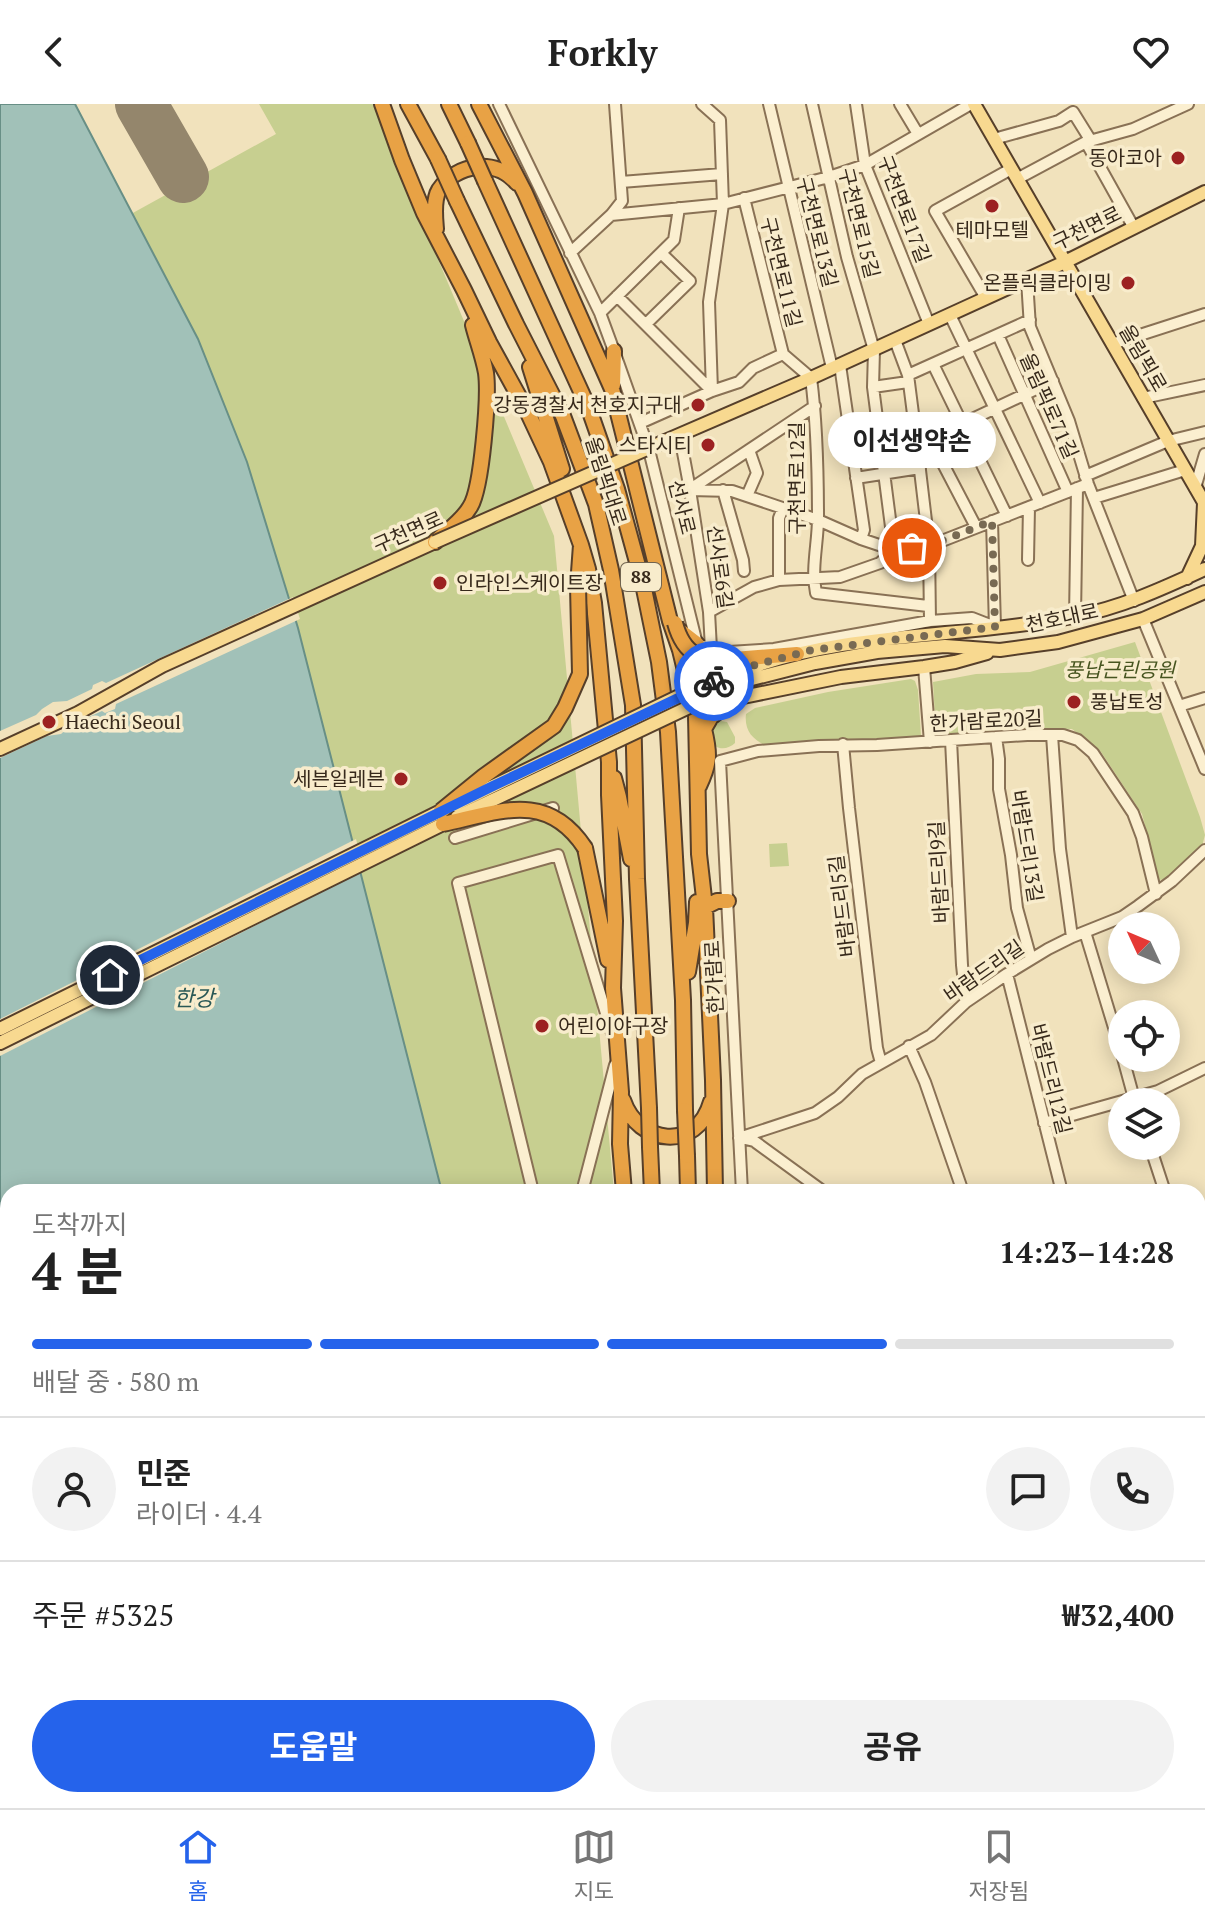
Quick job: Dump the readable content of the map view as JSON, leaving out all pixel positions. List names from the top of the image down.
{
  "streets": {
    "highway": ["올림픽대로", "88"],
    "main road": ["구천면로", "올림픽로", "천호대로"],
    "street": [
      "구천면로17길",
      "구천면로15길",
      "구천면로13길",
      "구천면로11길",
      "올림픽로71길",
      "구천면로12길",
      "선사로",
      "선사로6길",
      "한가람로20길",
      "바람드리13길",
      "바람드리9길",
      "바람드리5길",
      "바람드리길",
      "한가람로",
      "바람드리12길"
    ]
  },
  "crossings": [
    ["구천면로17길", "구천면로"],
    ["구천면로15길", "구천면로"],
    ["구천면로15길", "올림픽로71길"],
    ["구천면로", "구천면로13길"],
    ["구천면로", "구천면로11길"],
    ["구천면로", "올림픽로"],
    ["구천면로", "구천면로12길"],
    ["구천면로", "선사로6길"],
    ["구천면로11길", "구천면로12길"],
    ["구천면로11길", "선사로"],
    ["올림픽로", "올림픽로71길"],
    ["올림픽로71길", "구천면로12길"],
    ["올림픽로71길", "선사로6길"],
    ["올림픽로71길", "천호대로"],
    ["선사로", "선사로6길"],
    ["한가람로20길", "바람드리13길"],
    ["한가람로20길", "바람드리9길"],
    ["한가람로20길", "바람드리5길"],
    ["한가람로20길", "바람드리길"],
    ["한가람로20길", "한가람로"],
    ["바람드리13길", "바람드리길"],
    ["바람드리9길", "바람드리길"],
    ["바람드리5길", "바람드리길"],
    ["바람드리길", "한가람로"],
    ["바람드리길", "바람드리12길"]
  ],
  "water": ["한강"],
  "parks": ["풍납근린공원"],
  "places": [
    "동아코아",
    "테마모텔",
    "온플릭클라이밍",
    "강동경찰서 천호지구대",
    "스타시티",
    "이선생약손",
    "인라인스케이트장",
    "풍납토성",
    "Haechi Seoul",
    "세븐일레븐",
    "어린이야구장"
  ],
  "north": "top left",
  "page": {
    "header": "Forkly",
    "bubble": "이선생약손",
    "heading": ["4 분", "도착까지", "14:23–14:28"],
    "panel": [
      "민준",
      "라이더 · 4.4",
      "주문 #5325",
      "₩32,400"
    ],
    "bar": "배달 중 · 580 m",
    "buttons": ["도움말", "공유"],
    "tabs": ["홈", "지도", "저장됨"]
  }
}
